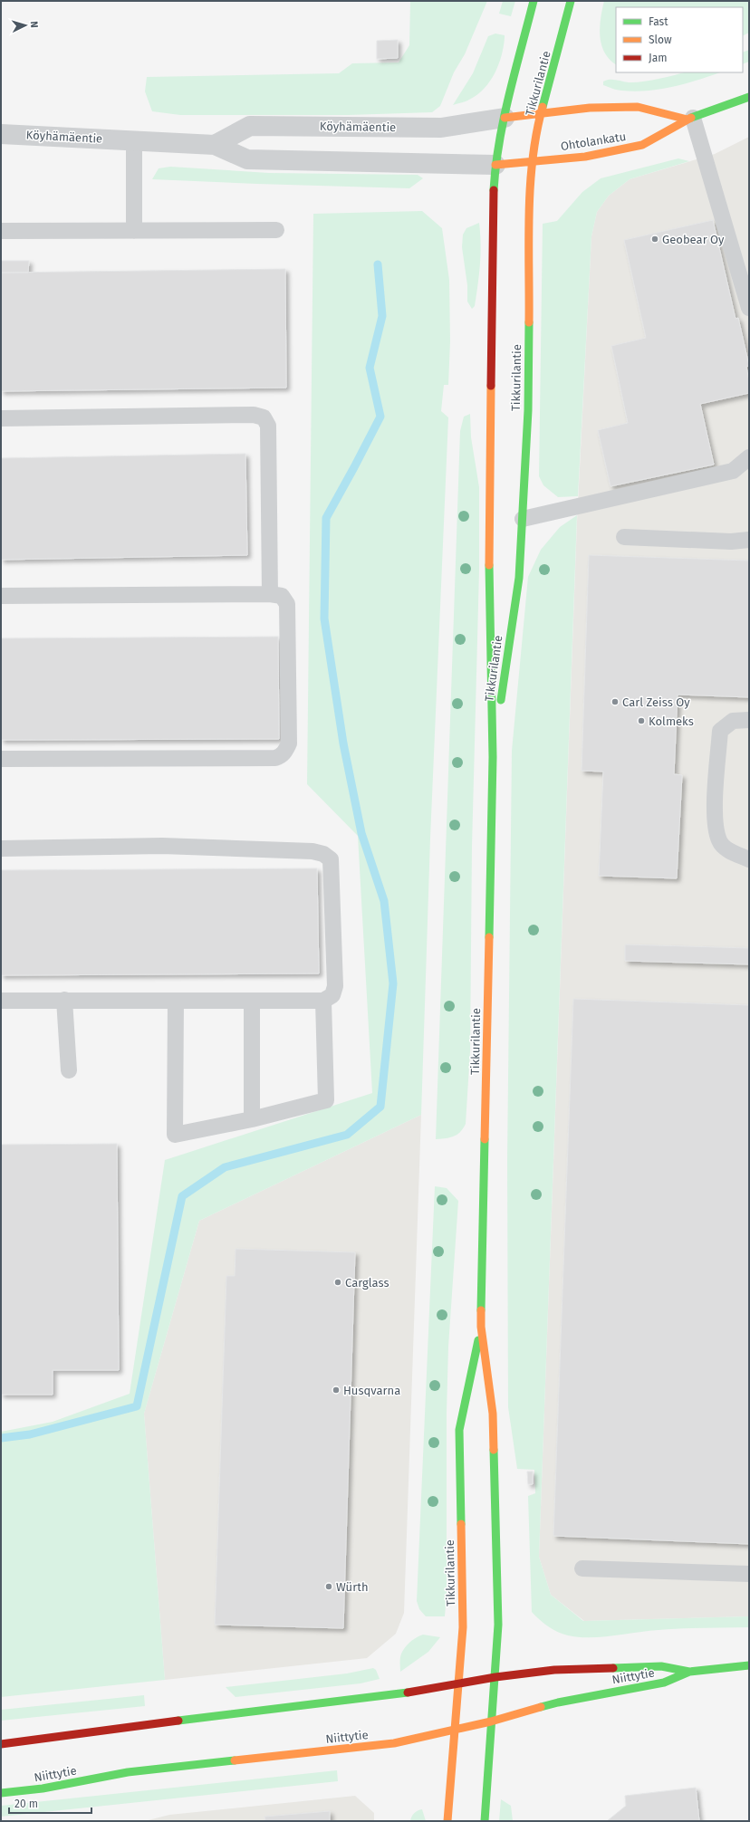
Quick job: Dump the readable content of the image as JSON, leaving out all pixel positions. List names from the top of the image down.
{
  "streets": {
    "main road": ["Tikkurilantie", "Ohtolankatu", "Niittytie"],
    "street": ["Köyhämäentie"]
  },
  "crossings": [
    ["Tikkurilantie", "Köyhämäentie"],
    ["Tikkurilantie", "Ohtolankatu"],
    ["Tikkurilantie", "Niittytie"],
    ["Köyhämäentie", "Ohtolankatu"]
  ],
  "places": [
    "Geobear Oy",
    "Carl Zeiss Oy",
    "Kolmeks",
    "Carglass",
    "Husqvarna",
    "Würth"
  ],
  "legend": ["Fast", "Slow", "Jam"],
  "scale_bar": "20 m",
  "north": "right"
}
